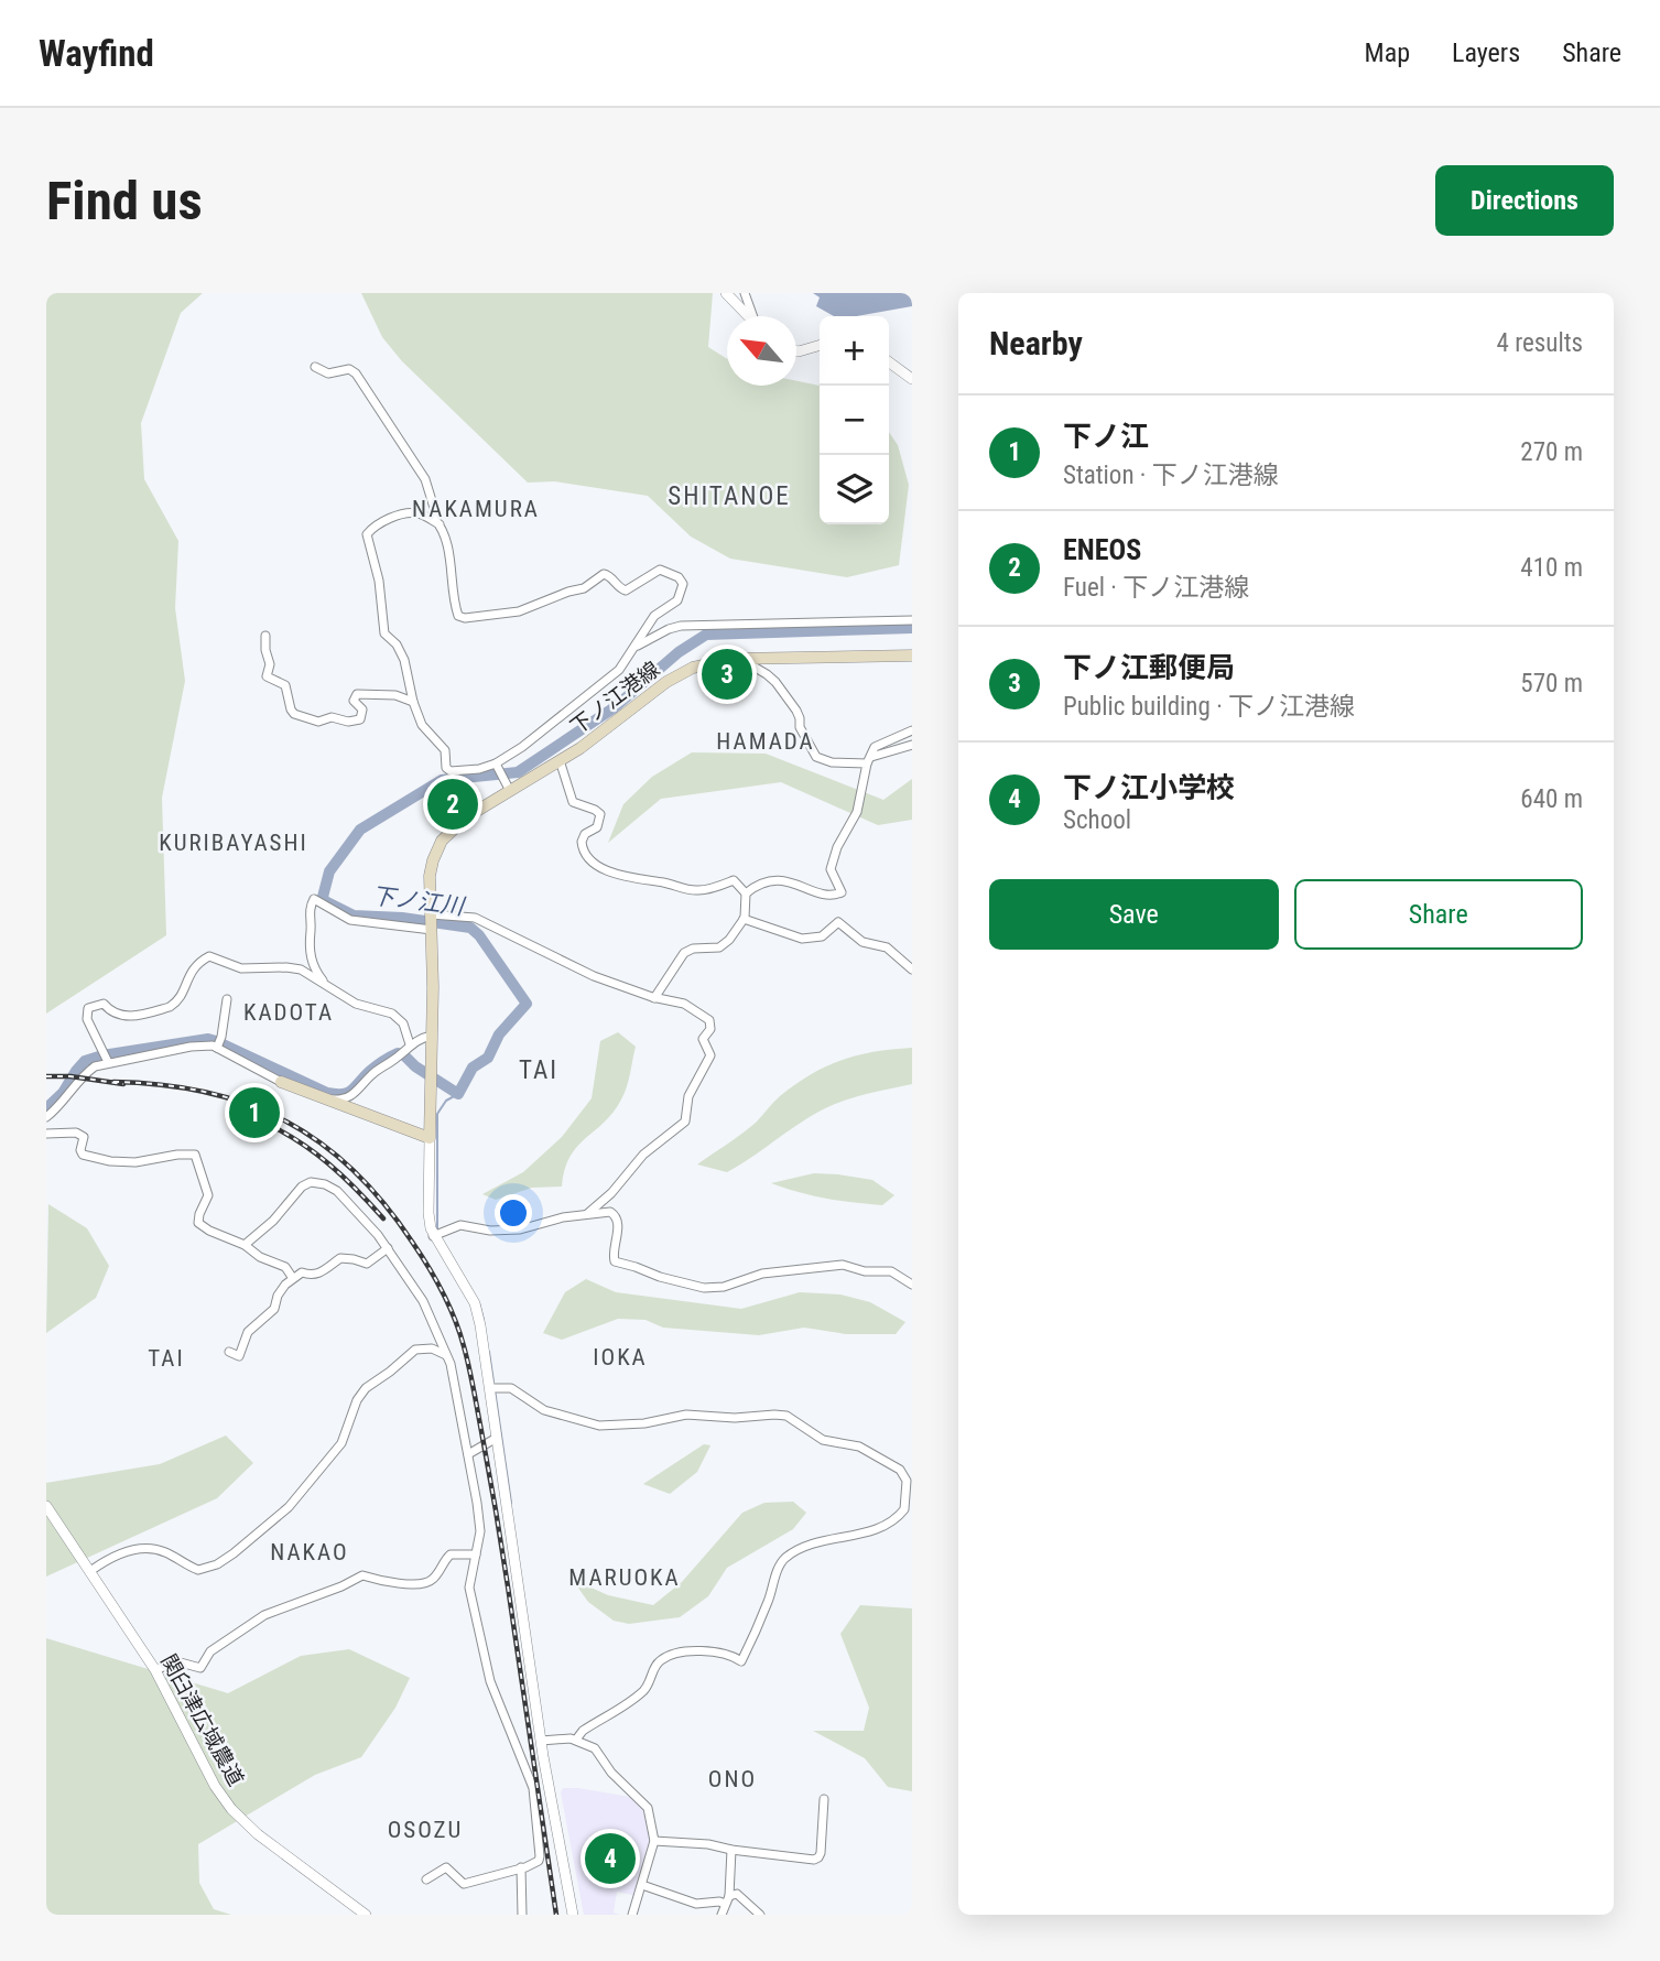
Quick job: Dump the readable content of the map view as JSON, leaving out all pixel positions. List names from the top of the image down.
{
  "streets": {
    "main road": ["下ノ江港線"],
    "street": ["関臼津広域農道"]
  },
  "districts": [
    "SHITANOE",
    "NAKAMURA",
    "HAMADA",
    "KURIBAYASHI",
    "KADOTA",
    "TAI",
    "IOKA",
    "TAI",
    "NAKAO",
    "MARUOKA",
    "ONO",
    "OSOZU"
  ],
  "water": ["下ノ江川"],
  "north": "top left",
  "page": {
    "header": "Wayfind",
    "nav": ["Map", "Layers", "Share"],
    "buttons": [
      "Directions",
      ["Save", "Share"]
    ],
    "title": "Find us",
    "heading": ["Nearby", "4 results"],
    "map_buttons": ["+", "−"],
    "list": [
      {
        "mark": "1",
        "name": "下ノ江",
        "note": "Station · 下ノ江港線",
        "value": "270 m"
      },
      {
        "mark": "2",
        "name": "ENEOS",
        "note": "Fuel · 下ノ江港線",
        "value": "410 m"
      },
      {
        "mark": "3",
        "name": "下ノ江郵便局",
        "note": "Public building · 下ノ江港線",
        "value": "570 m"
      },
      {
        "mark": "4",
        "name": "下ノ江小学校",
        "note": "School",
        "value": "640 m"
      }
    ],
    "pins": [
      "3",
      "2",
      "1",
      "4"
    ]
  }
}
